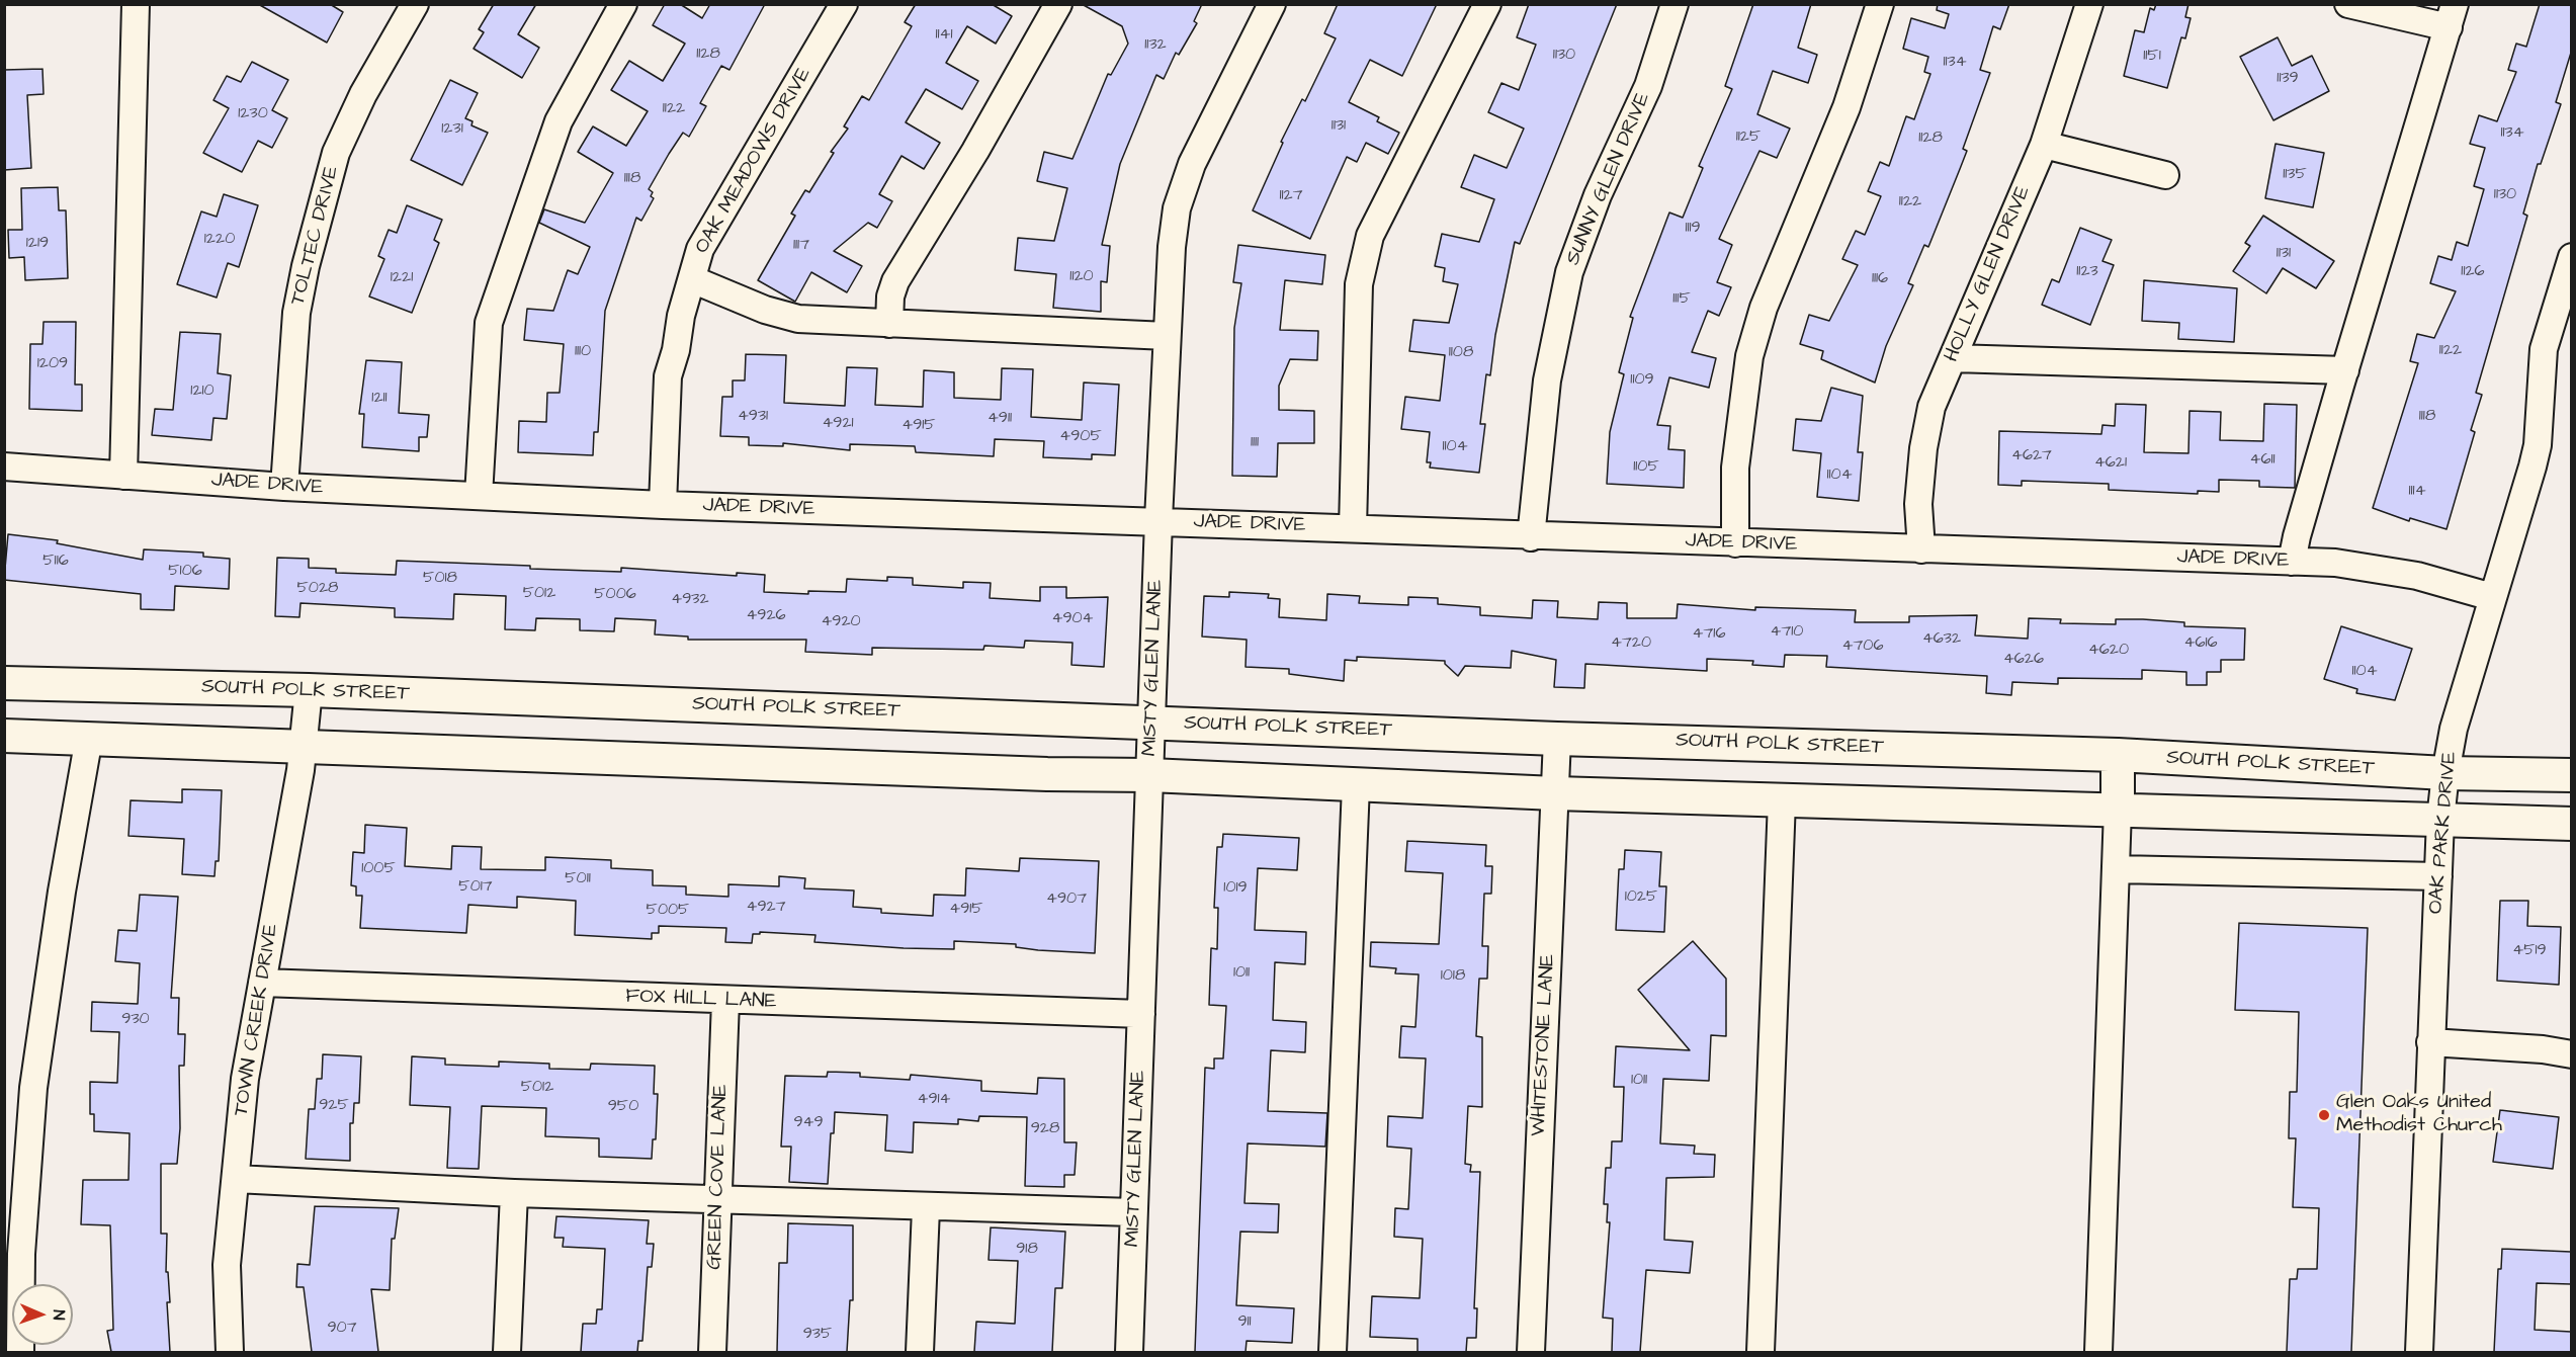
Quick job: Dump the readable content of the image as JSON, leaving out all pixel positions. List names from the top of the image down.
{
  "streets": {
    "main road": ["SOUTH POLK STREET"],
    "street": [
      "OAK MEADOWS DRIVE",
      "SUNNY GLEN DRIVE",
      "TOLTEC DRIVE",
      "HOLLY GLEN DRIVE",
      "JADE DRIVE",
      "MISTY GLEN LANE",
      "OAK PARK DRIVE",
      "FOX HILL LANE",
      "TOWN CREEK DRIVE",
      "WHITESTONE LANE",
      "GREEN COVE LANE"
    ]
  },
  "crossings": [
    ["OAK MEADOWS DRIVE", "JADE DRIVE"],
    ["SUNNY GLEN DRIVE", "JADE DRIVE"],
    ["TOLTEC DRIVE", "JADE DRIVE"],
    ["HOLLY GLEN DRIVE", "JADE DRIVE"],
    ["JADE DRIVE", "MISTY GLEN LANE"],
    ["JADE DRIVE", "OAK PARK DRIVE"],
    ["MISTY GLEN LANE", "SOUTH POLK STREET"],
    ["MISTY GLEN LANE", "FOX HILL LANE"],
    ["SOUTH POLK STREET", "OAK PARK DRIVE"],
    ["SOUTH POLK STREET", "TOWN CREEK DRIVE"],
    ["SOUTH POLK STREET", "WHITESTONE LANE"],
    ["FOX HILL LANE", "TOWN CREEK DRIVE"],
    ["FOX HILL LANE", "GREEN COVE LANE"]
  ],
  "places": ["Glen Oaks United Methodist Church"],
  "house_numbers": [
    "1141",
    "1132",
    "1128",
    "1130",
    "1151",
    "1134",
    "1139",
    "1122",
    "1230",
    "1131",
    "1231",
    "1134",
    "1125",
    "1128",
    "1135",
    "1118",
    "1130",
    "1127",
    "1122",
    "1119",
    "1220",
    "1219",
    "1117",
    "1131",
    "1123",
    "1126",
    "1120",
    "1221",
    "1116",
    "1115",
    "1122",
    "1110",
    "1108",
    "1209",
    "1109",
    "1210",
    "1211",
    "4931",
    "1118",
    "4911",
    "4921",
    "4915",
    "4905",
    "1111",
    "1104",
    "4627",
    "4611",
    "4621",
    "1105",
    "1104",
    "1114",
    "5116",
    "5106",
    "5018",
    "5028",
    "5012",
    "5006",
    "4932",
    "4926",
    "4904",
    "4920",
    "4710",
    "4716",
    "4632",
    "4720",
    "4616",
    "4706",
    "4620",
    "4626",
    "1104",
    "1005",
    "5011",
    "5017",
    "1019",
    "1025",
    "4907",
    "4927",
    "4915",
    "5005",
    "4519",
    "1011",
    "1018",
    "930",
    "1011",
    "5012",
    "4914",
    "925",
    "950",
    "949",
    "928",
    "918",
    "911",
    "907",
    "935"
  ],
  "north": "right"
}
